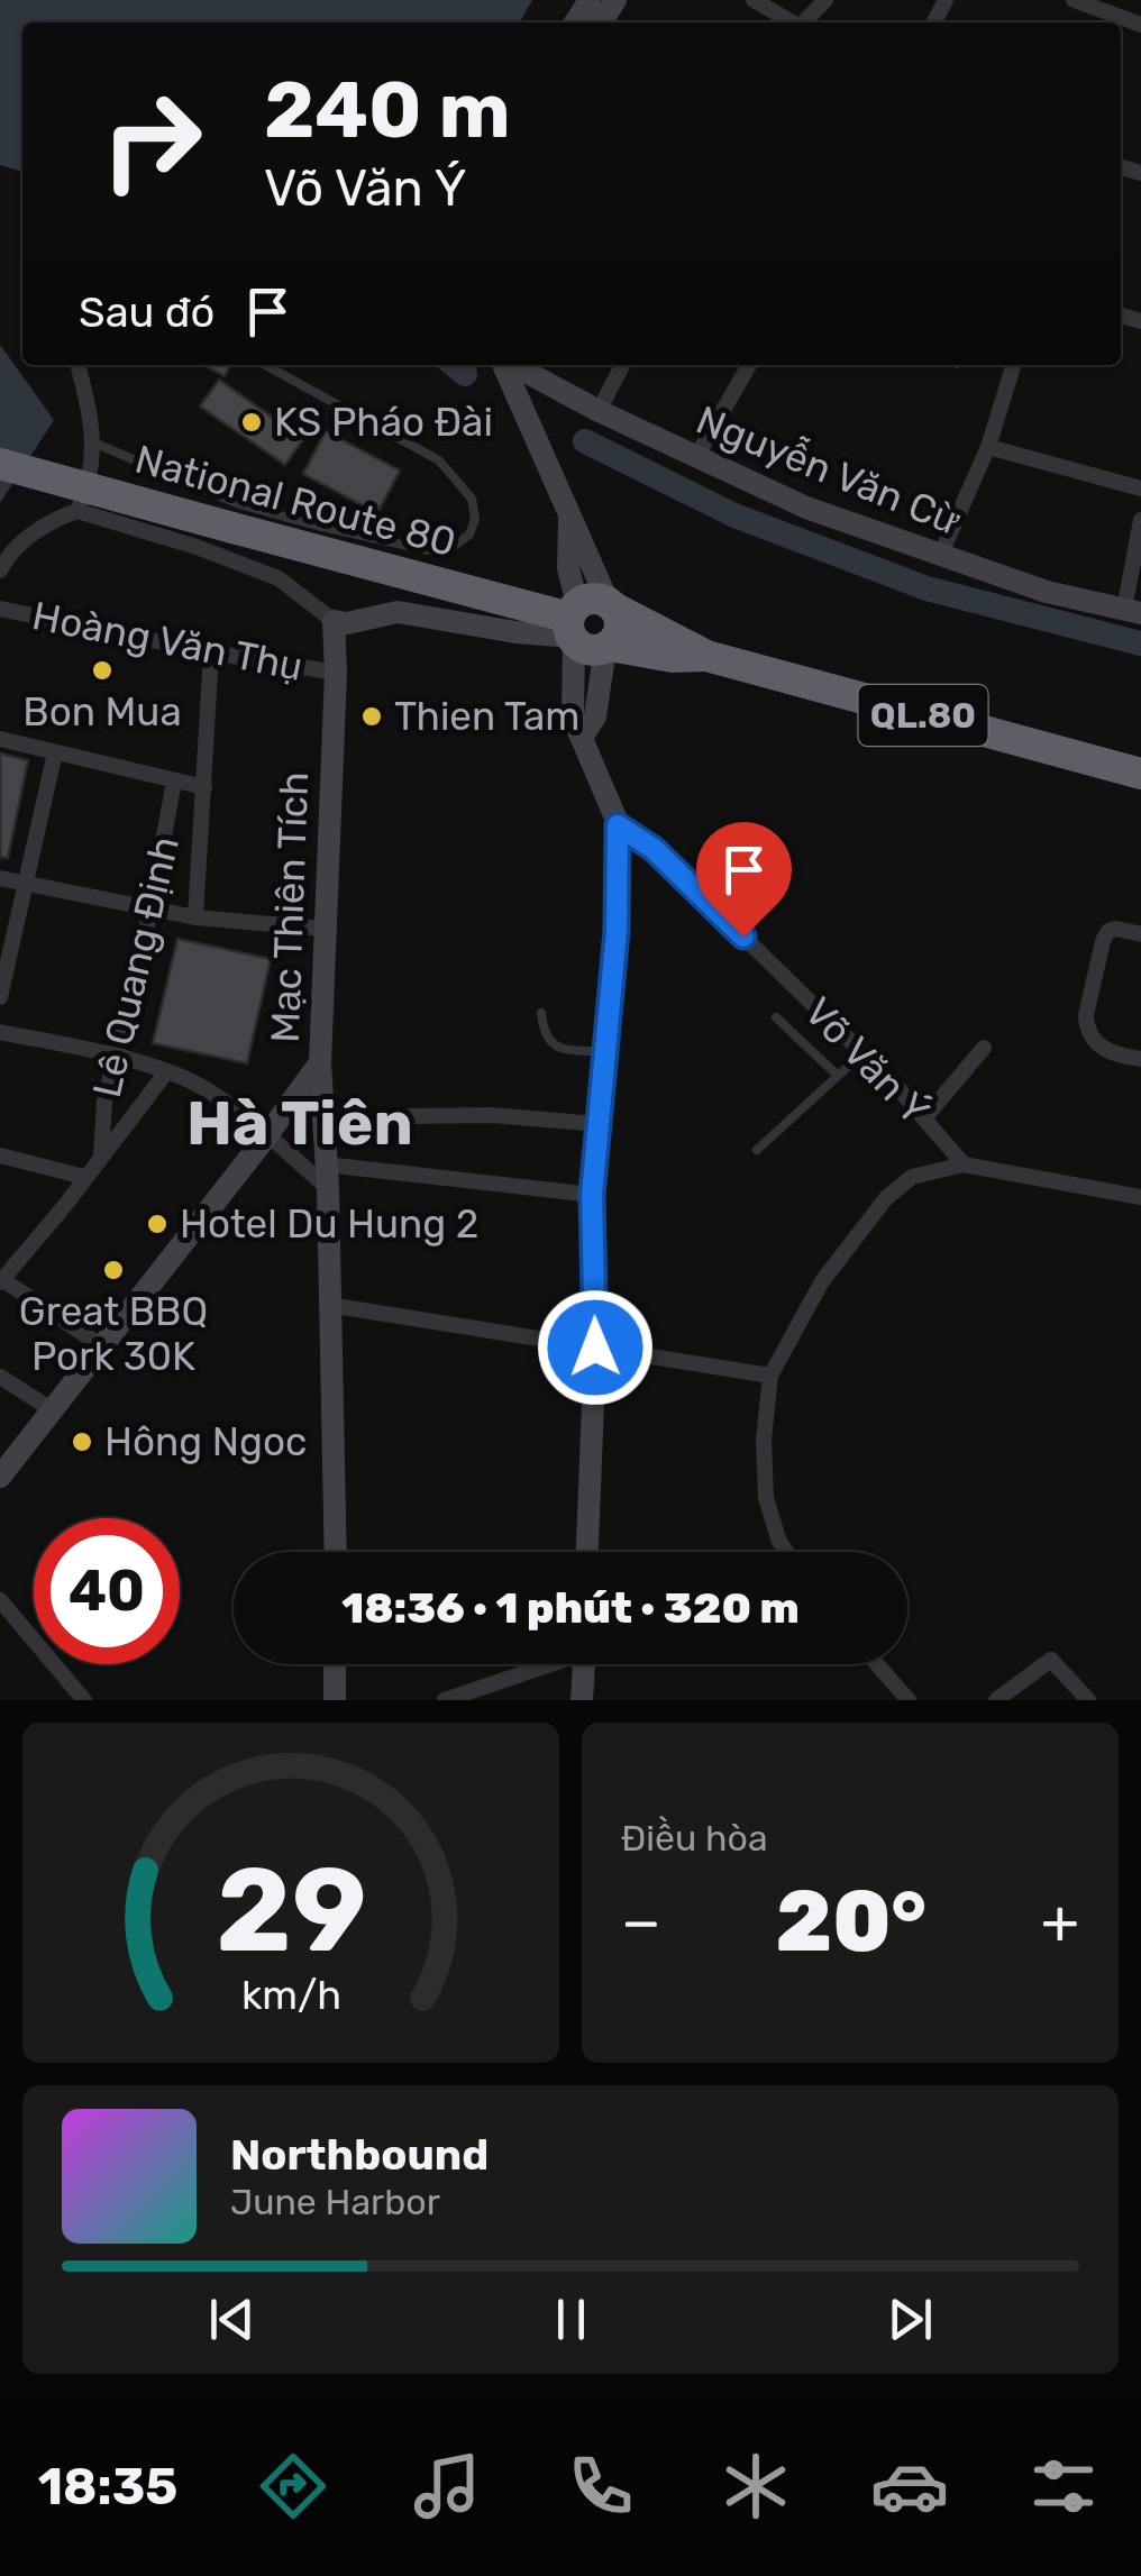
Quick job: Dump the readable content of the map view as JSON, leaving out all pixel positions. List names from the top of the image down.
{
  "streets": {
    "highway": ["National Route 80", "QL.80"],
    "street": [
      "Nguyễn Văn Cừ",
      "Hoàng Văn Thụ",
      "Mạc Thiên Tích",
      "Lê Quang Định",
      "Võ Văn Ý"
    ]
  },
  "crossings": [
    ["National Route 80", "QL.80"],
    ["Hoàng Văn Thụ", "Mạc Thiên Tích"]
  ],
  "districts": ["Hà Tiên"],
  "places": [
    "KS Pháo Đài",
    "Bon Mua",
    "Thien Tam",
    "Hotel Du Hung 2",
    "Great BBQ Pork 30K",
    "Hông Ngoc"
  ],
  "page": {
    "turn": ["240 m", "Võ Văn Ý"],
    "then": "Sau đó",
    "limit": "40",
    "trip": "18:36 · 1 phút · 320 m",
    "tile": "Điều hòa",
    "heat": ["−", "20°", "+"],
    "song": ["Northbound", "June Harbor"],
    "tabs": "18:35",
    "gauge": ["29", "km/h"]
  }
}
